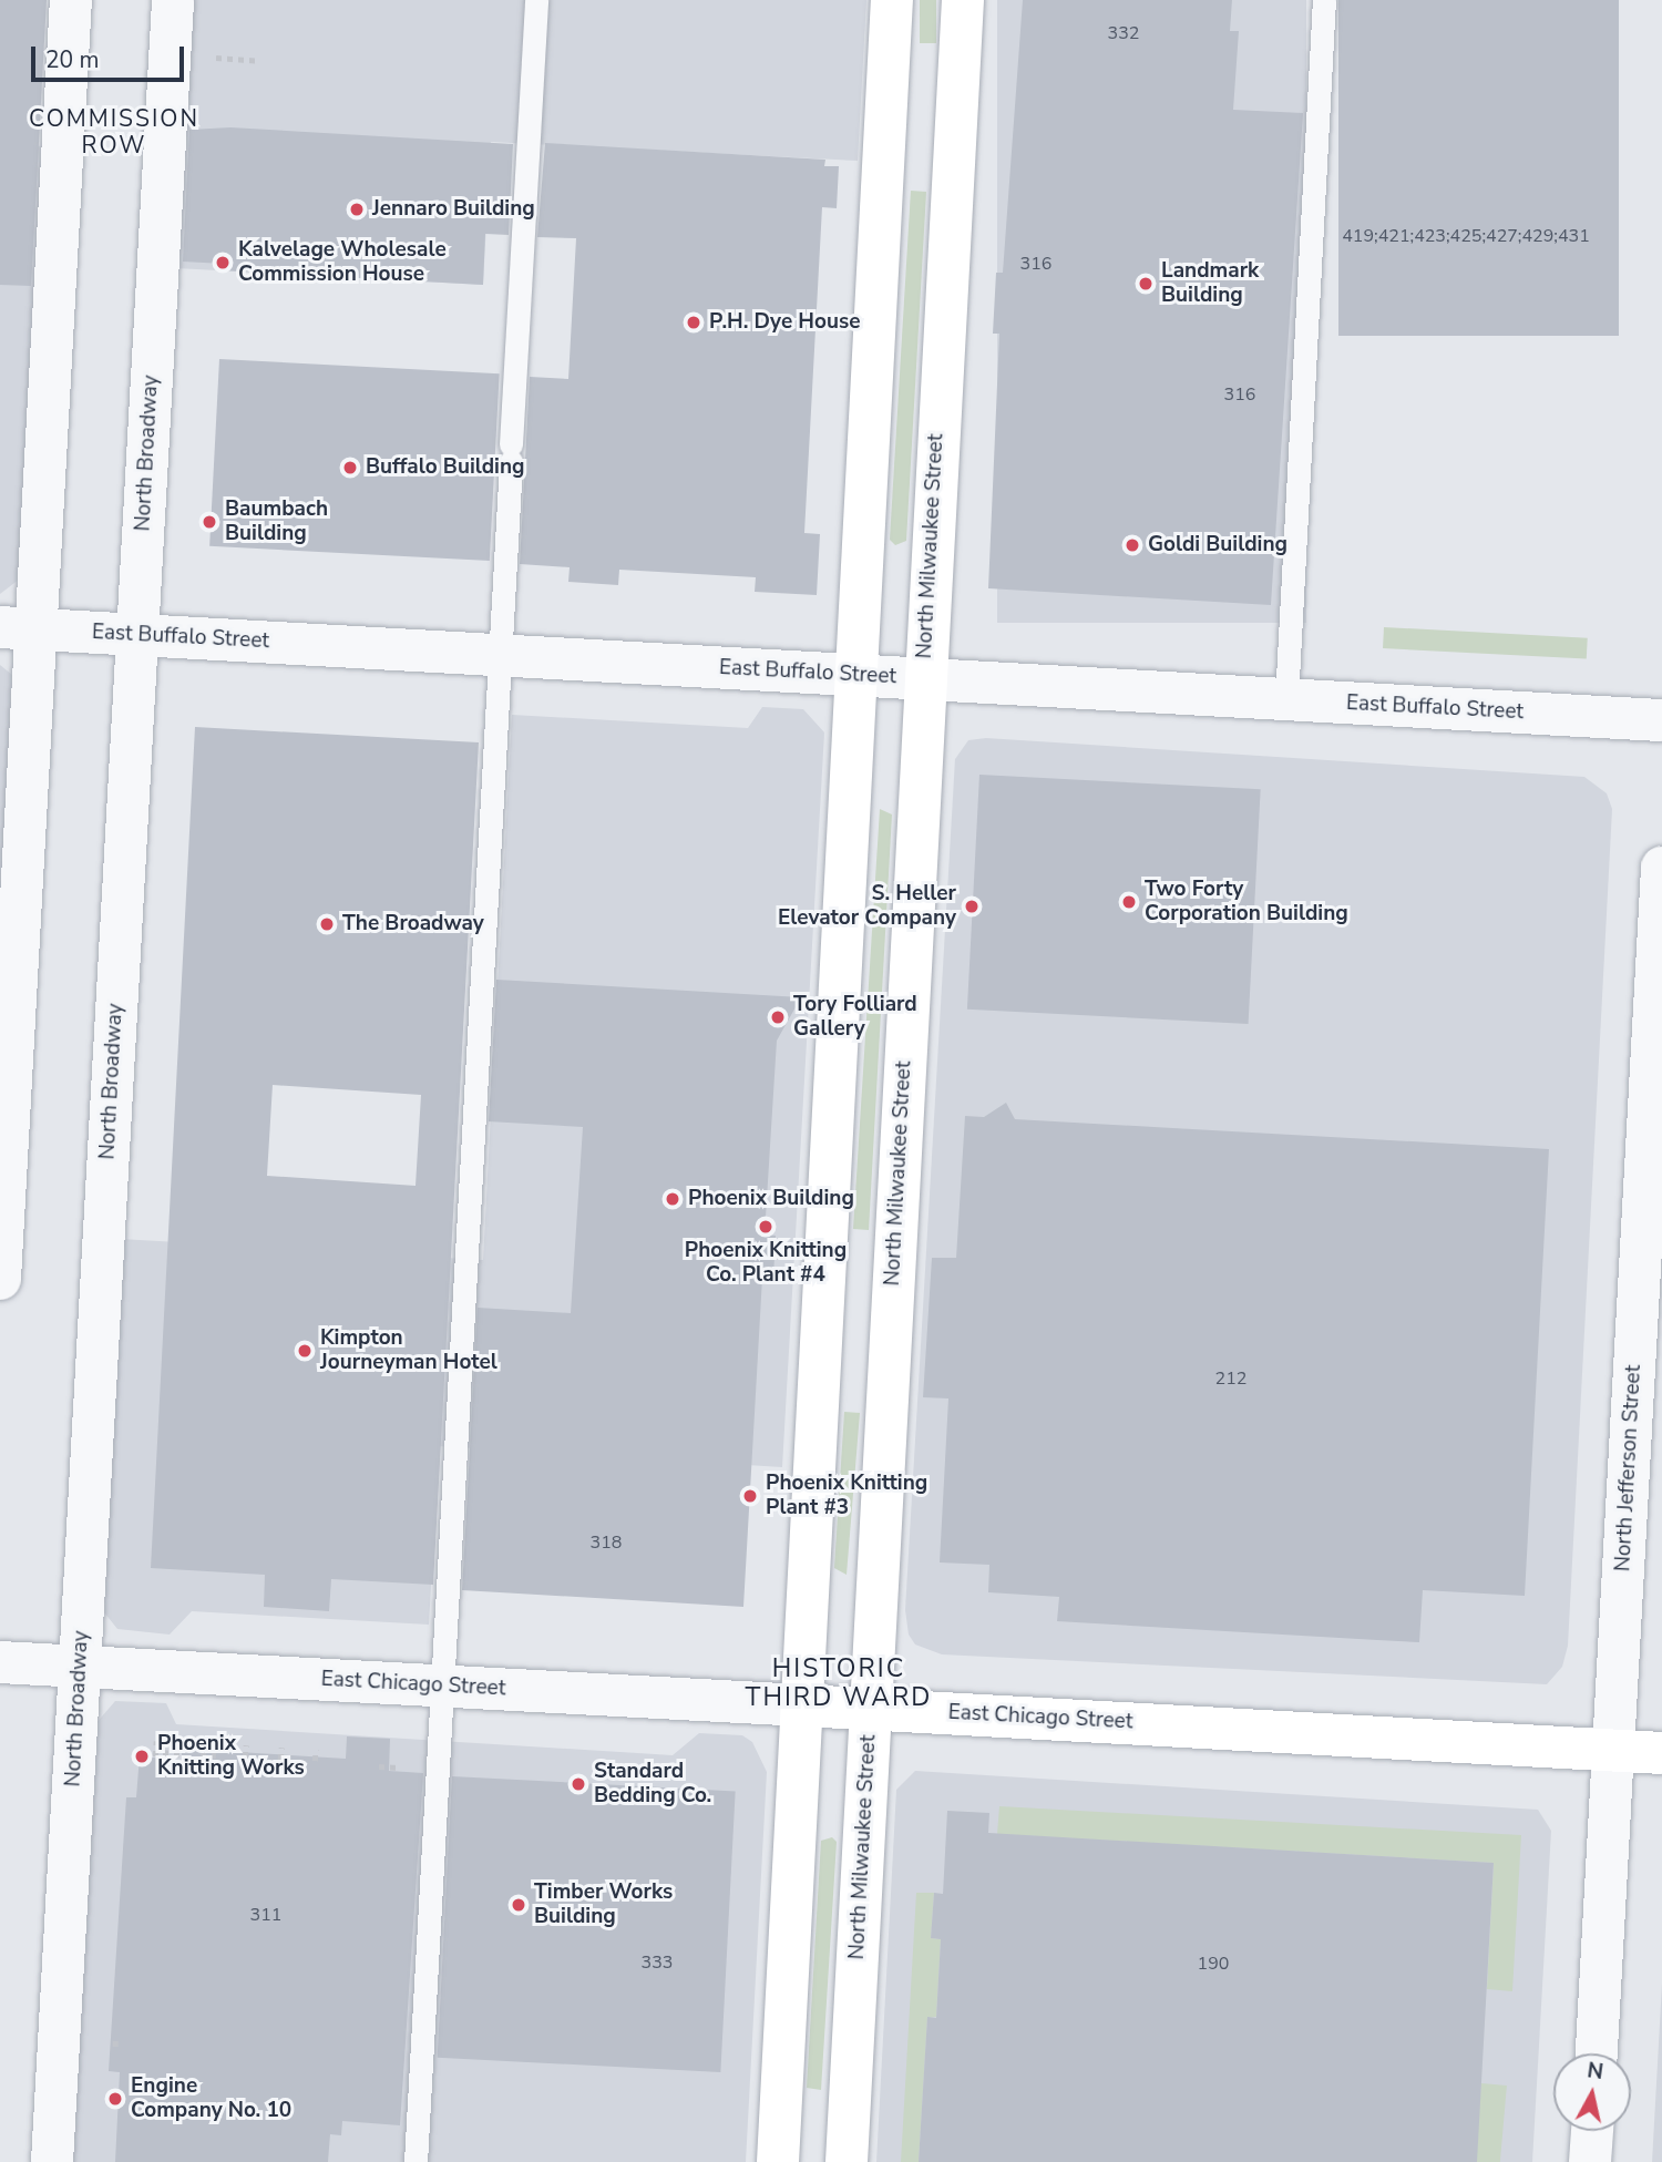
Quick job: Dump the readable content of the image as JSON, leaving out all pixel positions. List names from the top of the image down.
{
  "streets": {
    "main road": ["North Milwaukee Street", "East Chicago Street"],
    "street": ["North Broadway", "East Buffalo Street", "North Jefferson Street"]
  },
  "crossings": [
    ["North Broadway", "East Buffalo Street"],
    ["North Broadway", "East Chicago Street"],
    ["North Milwaukee Street", "East Buffalo Street"],
    ["North Milwaukee Street", "East Chicago Street"],
    ["North Jefferson Street", "East Chicago Street"]
  ],
  "districts": ["COMMISSION ROW", "HISTORIC THIRD WARD"],
  "places": [
    "Jennaro Building",
    "Kalvelage Wholesale Commission House",
    "Landmark Building",
    "P.H. Dye House",
    "Buffalo Building",
    "Baumbach Building",
    "Goldi Building",
    "Two Forty Corporation Building",
    "S. Heller Elevator Company",
    "The Broadway",
    "Tory Folliard Gallery",
    "Phoenix Building",
    "Phoenix Knitting Co. Plant #4",
    "Kimpton Journeyman Hotel",
    "Phoenix Knitting Plant #3",
    "Phoenix Knitting Works",
    "Standard Bedding Co.",
    "Timber Works Building",
    "Engine Company No. 10"
  ],
  "house_numbers": [
    "332",
    "419;421;423;425;427;429;431",
    "316",
    "316",
    "212",
    "318",
    "311",
    "333",
    "190"
  ],
  "scale_bar": "20 m",
  "north": "top"
}
